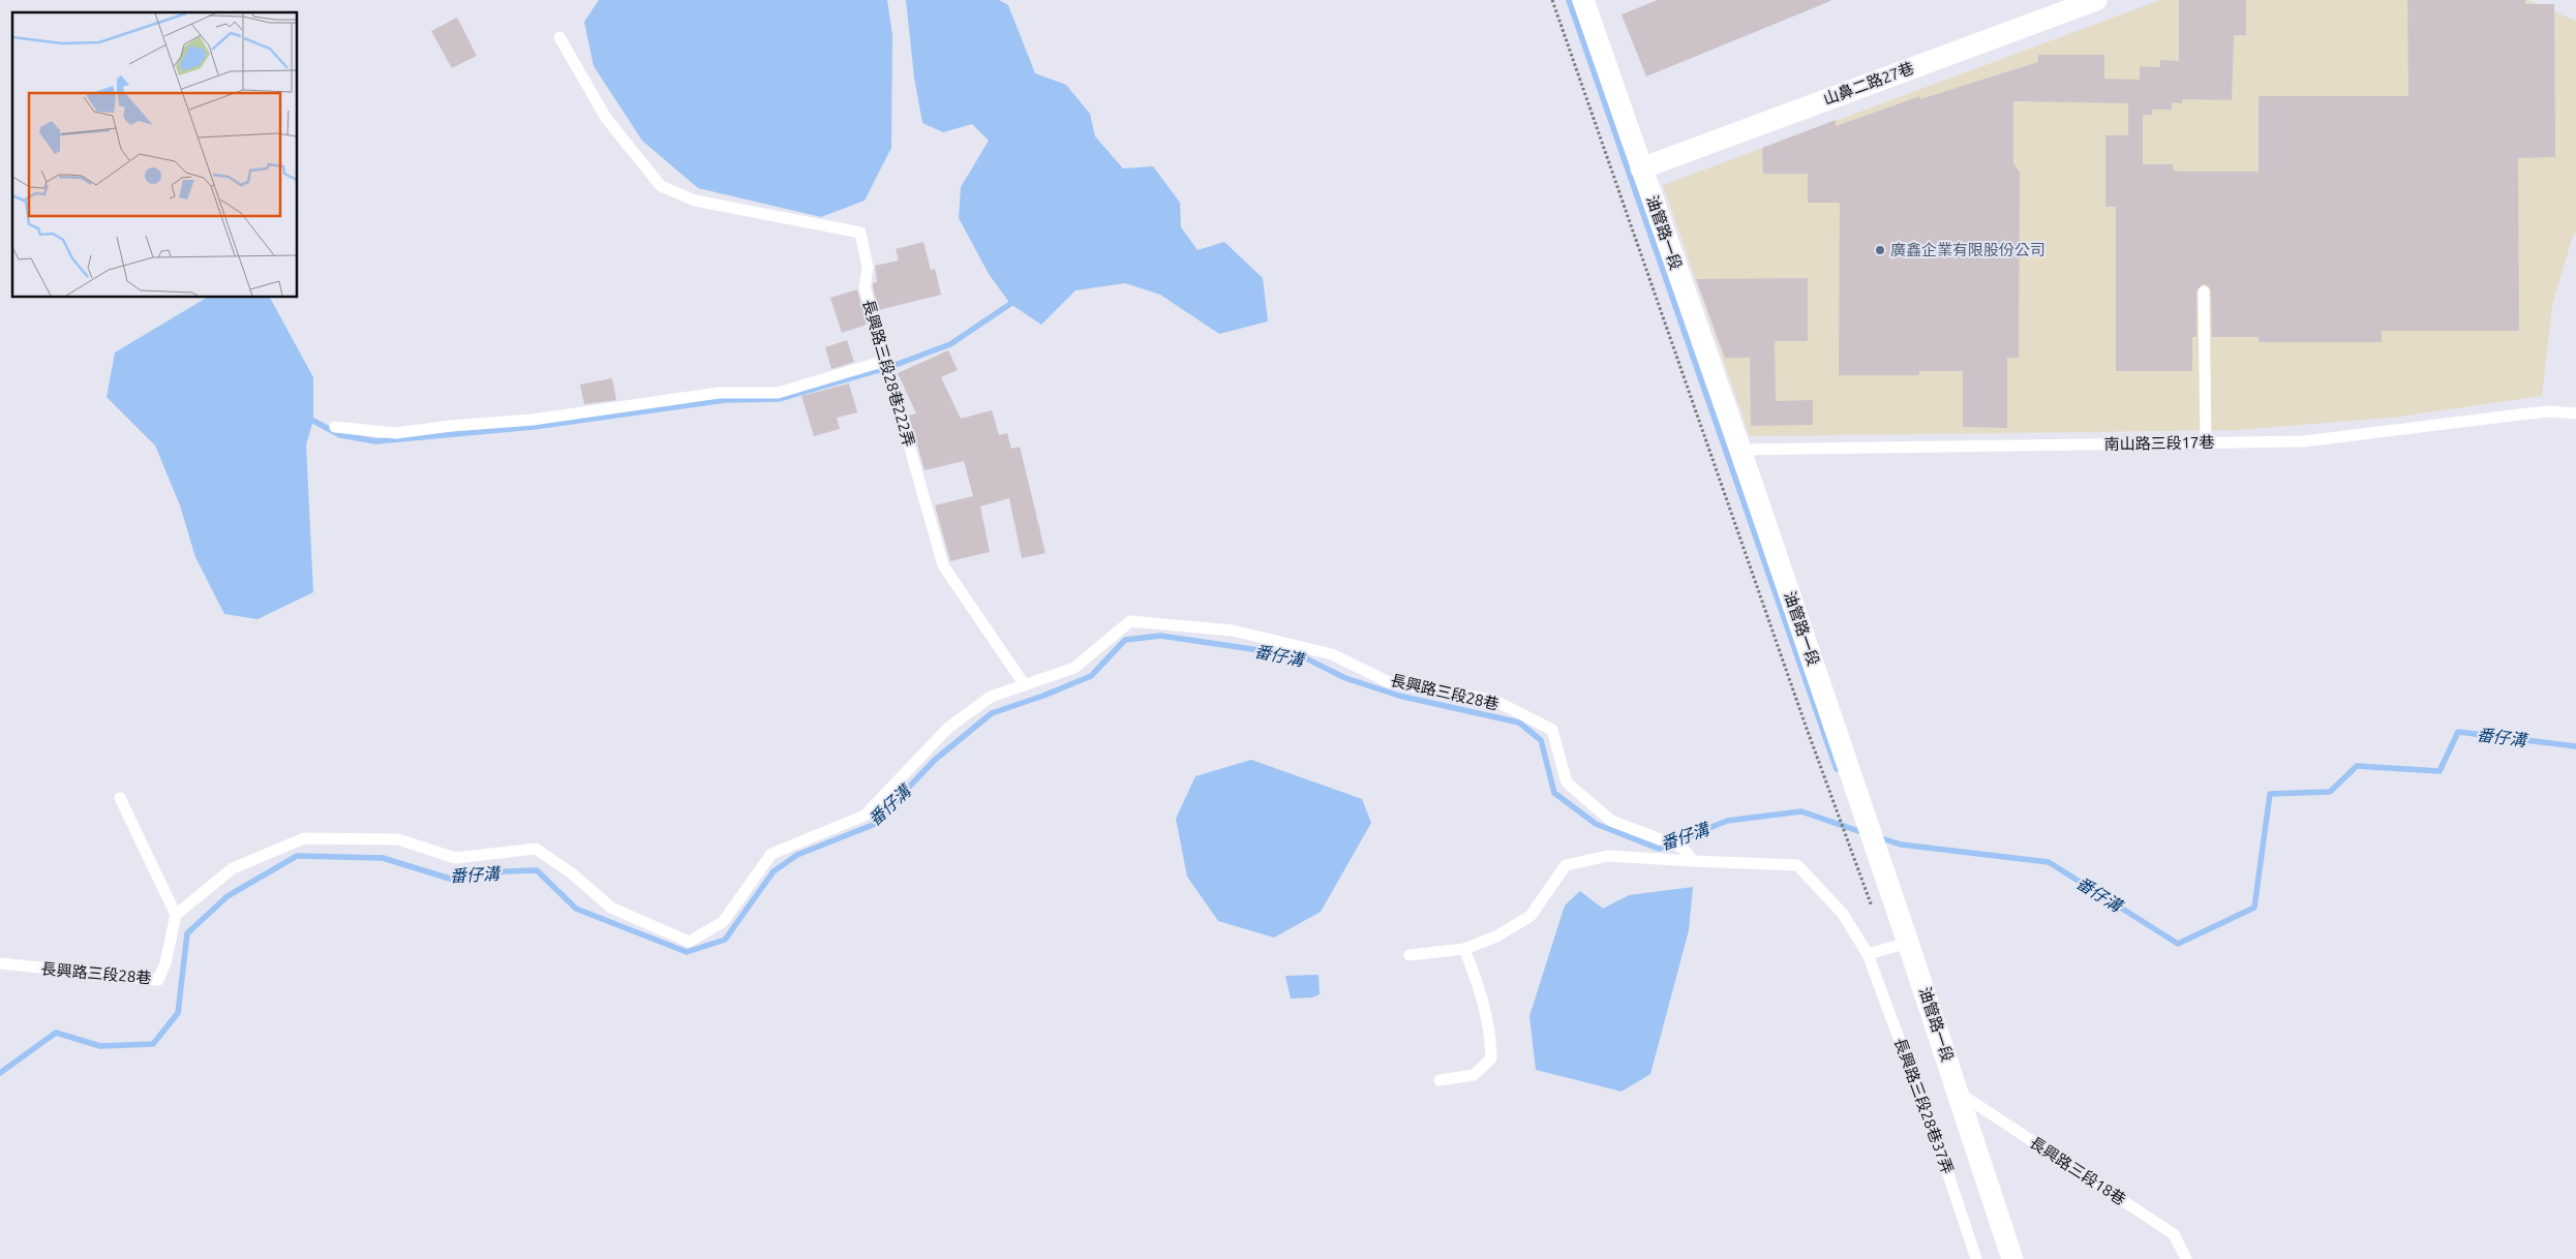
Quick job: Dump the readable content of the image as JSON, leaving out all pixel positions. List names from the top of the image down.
{
  "streets": {
    "street": ["山鼻二路27巷", "油管路一段"],
    "lane": [
      "長興路三段28巷222弄",
      "南山路三段17巷",
      "長興路三段28巷",
      "長興路三段28巷37弄",
      "長興路三段18巷"
    ]
  },
  "crossings": [
    ["山鼻二路27巷", "油管路一段"],
    ["油管路一段", "南山路三段17巷"],
    ["油管路一段", "長興路三段18巷"],
    ["長興路三段28巷222弄", "長興路三段28巷"]
  ],
  "water": ["番仔溝"],
  "places": ["廣鑫企業有限股份公司"]
}
